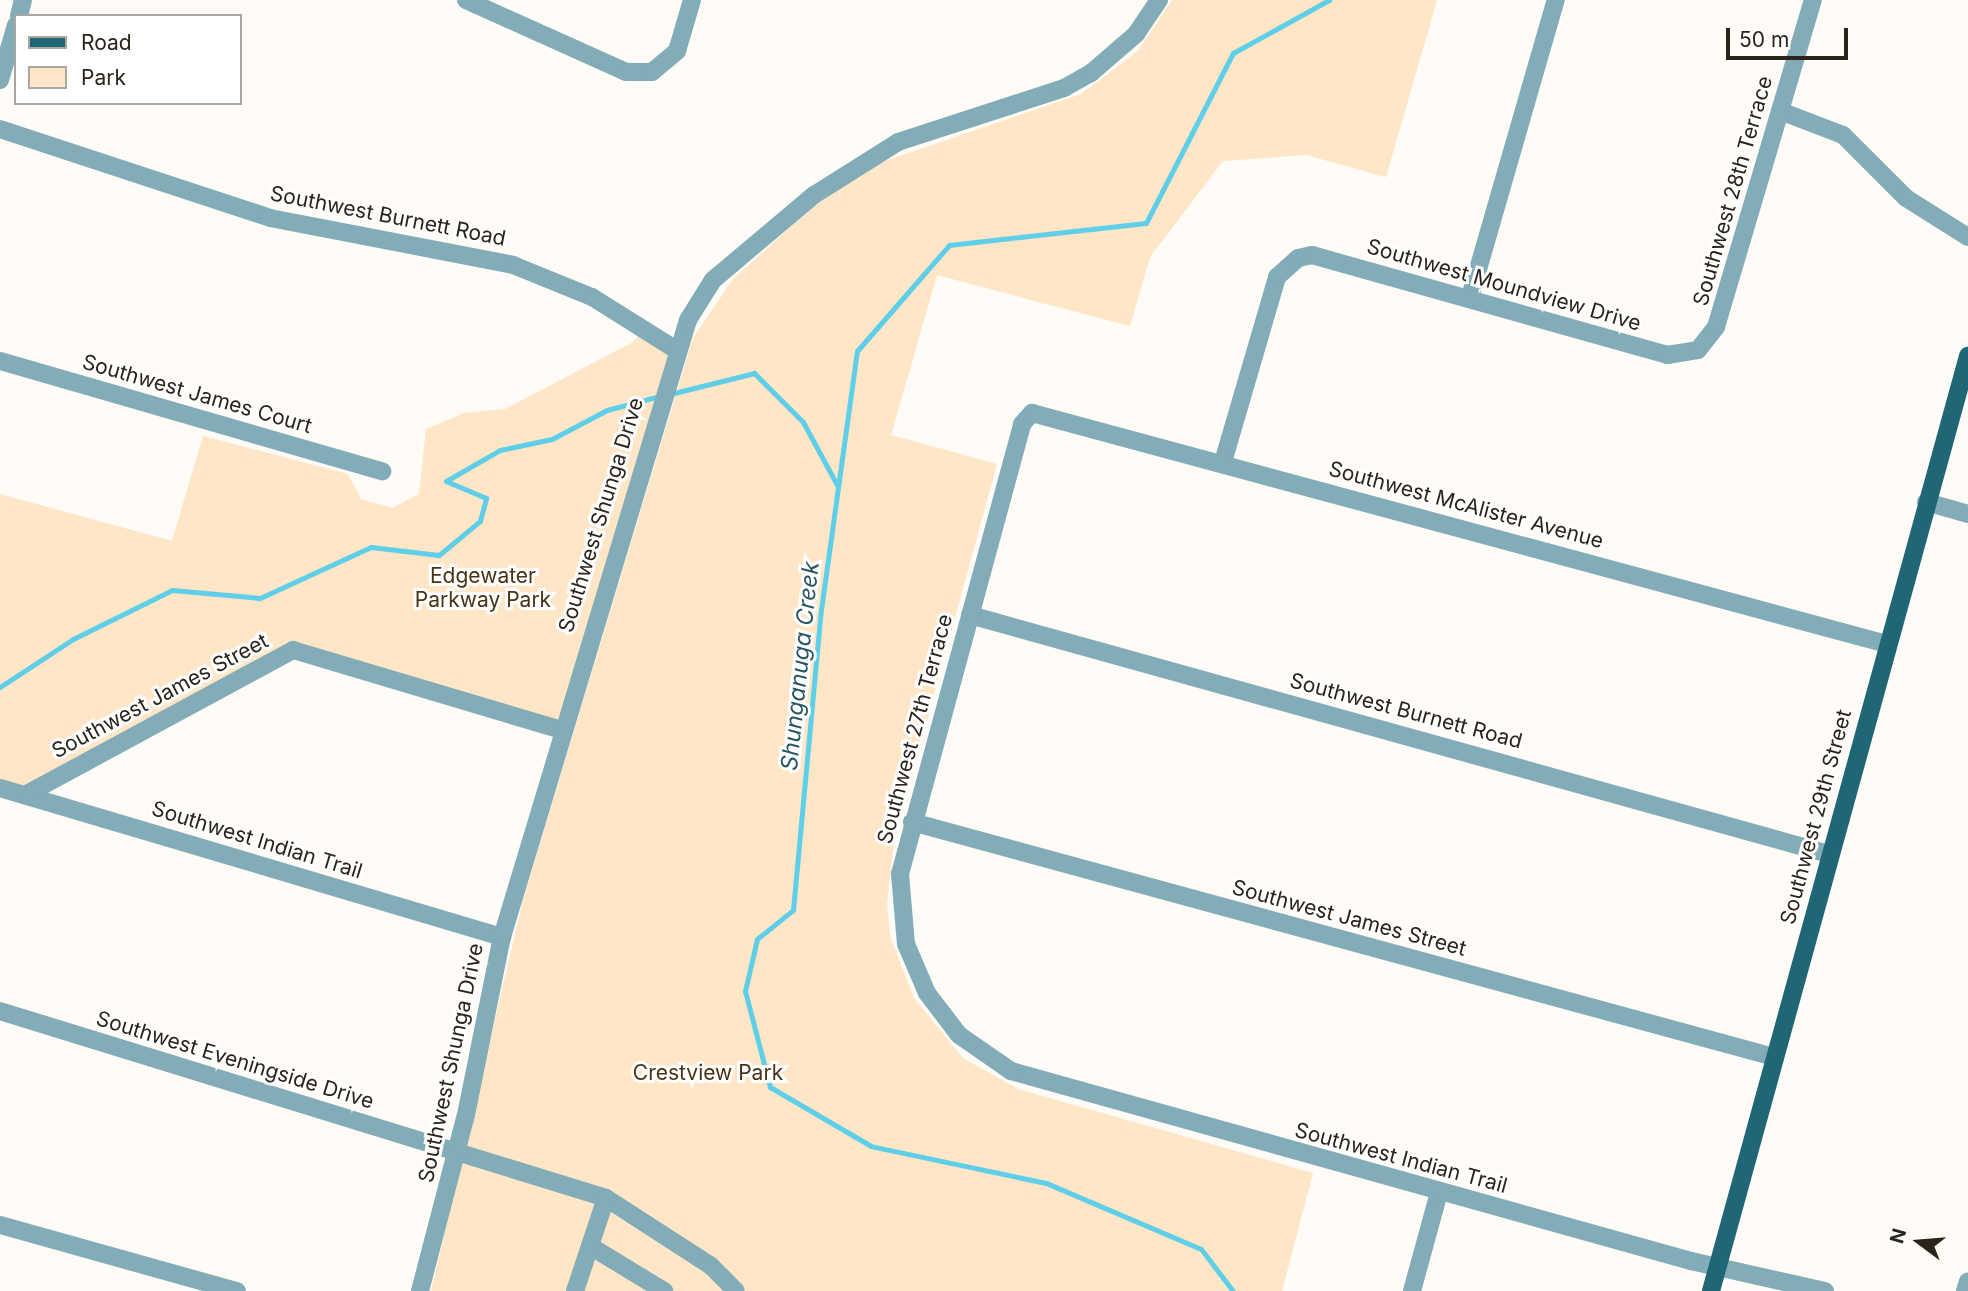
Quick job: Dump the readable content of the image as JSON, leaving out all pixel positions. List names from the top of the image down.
{
  "streets": {
    "main road": ["Southwest 29th Street"],
    "street": [
      "Southwest 28th Terrace",
      "Southwest Burnett Road",
      "Southwest Moundview Drive",
      "Southwest James Court",
      "Southwest McAlister Avenue",
      "Southwest Shunga Drive",
      "Southwest James Street",
      "Southwest 27th Terrace",
      "Southwest Indian Trail",
      "Southwest Eveningside Drive"
    ]
  },
  "crossings": [
    ["Southwest 28th Terrace", "Southwest Moundview Drive"],
    ["Southwest Burnett Road", "Southwest Shunga Drive"],
    ["Southwest Burnett Road", "Southwest 27th Terrace"],
    ["Southwest Burnett Road", "Southwest 29th Street"],
    ["Southwest Moundview Drive", "Southwest McAlister Avenue"],
    ["Southwest McAlister Avenue", "Southwest 27th Terrace"],
    ["Southwest McAlister Avenue", "Southwest 29th Street"],
    ["Southwest Shunga Drive", "Southwest James Street"],
    ["Southwest Shunga Drive", "Southwest Indian Trail"],
    ["Southwest Shunga Drive", "Southwest Eveningside Drive"],
    ["Southwest James Street", "Southwest 27th Terrace"],
    ["Southwest James Street", "Southwest 29th Street"],
    ["Southwest James Street", "Southwest Indian Trail"],
    ["Southwest 27th Terrace", "Southwest Indian Trail"],
    ["Southwest 29th Street", "Southwest Indian Trail"]
  ],
  "water": ["Shunganuga Creek"],
  "parks": ["Edgewater Parkway Park", "Crestview Park"],
  "legend": ["Road", "Park"],
  "scale_bar": "50 m",
  "north": "left"
}
